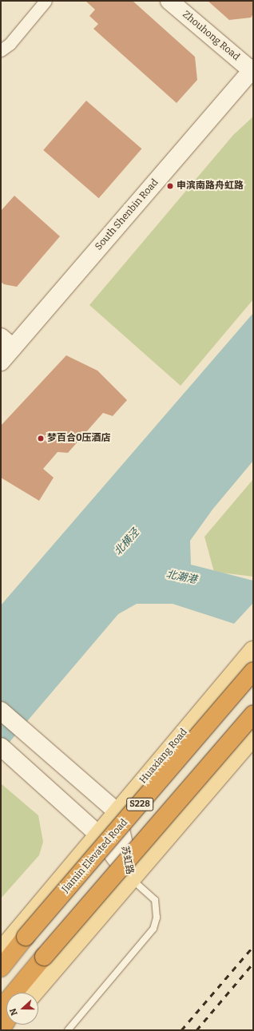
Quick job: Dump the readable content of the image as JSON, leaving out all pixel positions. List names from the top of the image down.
{
  "streets": {
    "highway": ["S228", "Jiamin Elevated Road"],
    "main road": [
      "Zhouhong Road",
      "South Shenbin Road",
      "Huaxiang Road",
      "苏虹路"
    ]
  },
  "crossings": [
    ["Zhouhong Road", "South Shenbin Road"],
    ["Huaxiang Road", "苏虹路"]
  ],
  "water": ["北横泾", "北潮港"],
  "places": ["申滨南路舟虹路", "梦百合0压酒店"],
  "north": "left"
}
